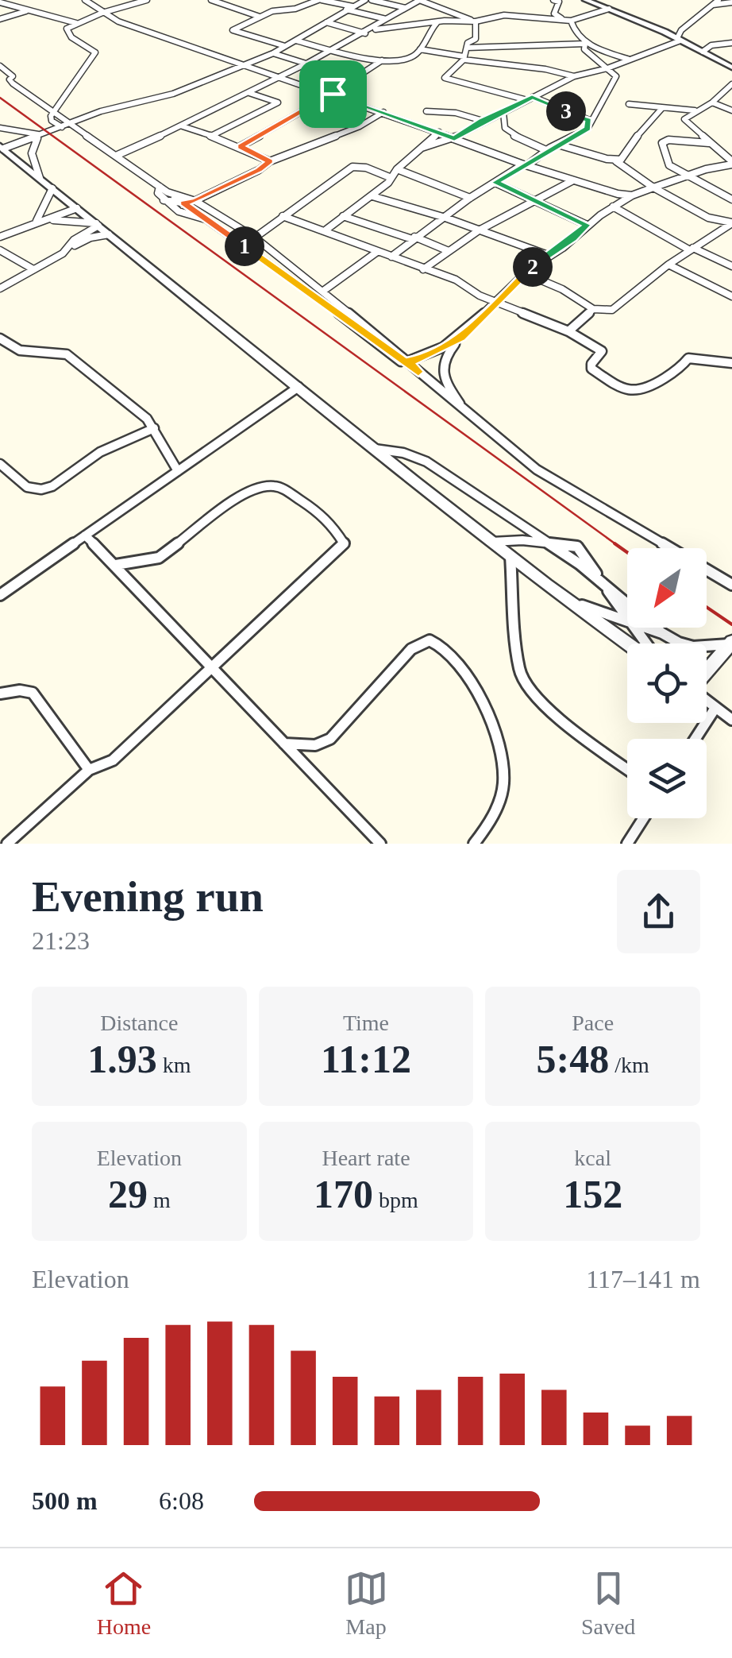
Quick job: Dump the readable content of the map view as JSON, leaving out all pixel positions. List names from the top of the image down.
{
  "north": "bottom left",
  "page": {
    "pins": ["3", "1", "2"],
    "heading": ["Evening run", "21:23"],
    "stats": [
      ["Distance", "1.93 km"],
      ["Time", "11:12"],
      ["Pace", "5:48 /km"],
      ["Elevation", "29 m"],
      ["Heart rate", "170 bpm"],
      ["kcal", "152"]
    ],
    "chart": ["Elevation", "117–141 m"],
    "list": [
      {
        "name": "500 m",
        "note": "6:08"
      }
    ],
    "tabs": ["Home", "Map", "Saved"]
  }
}
